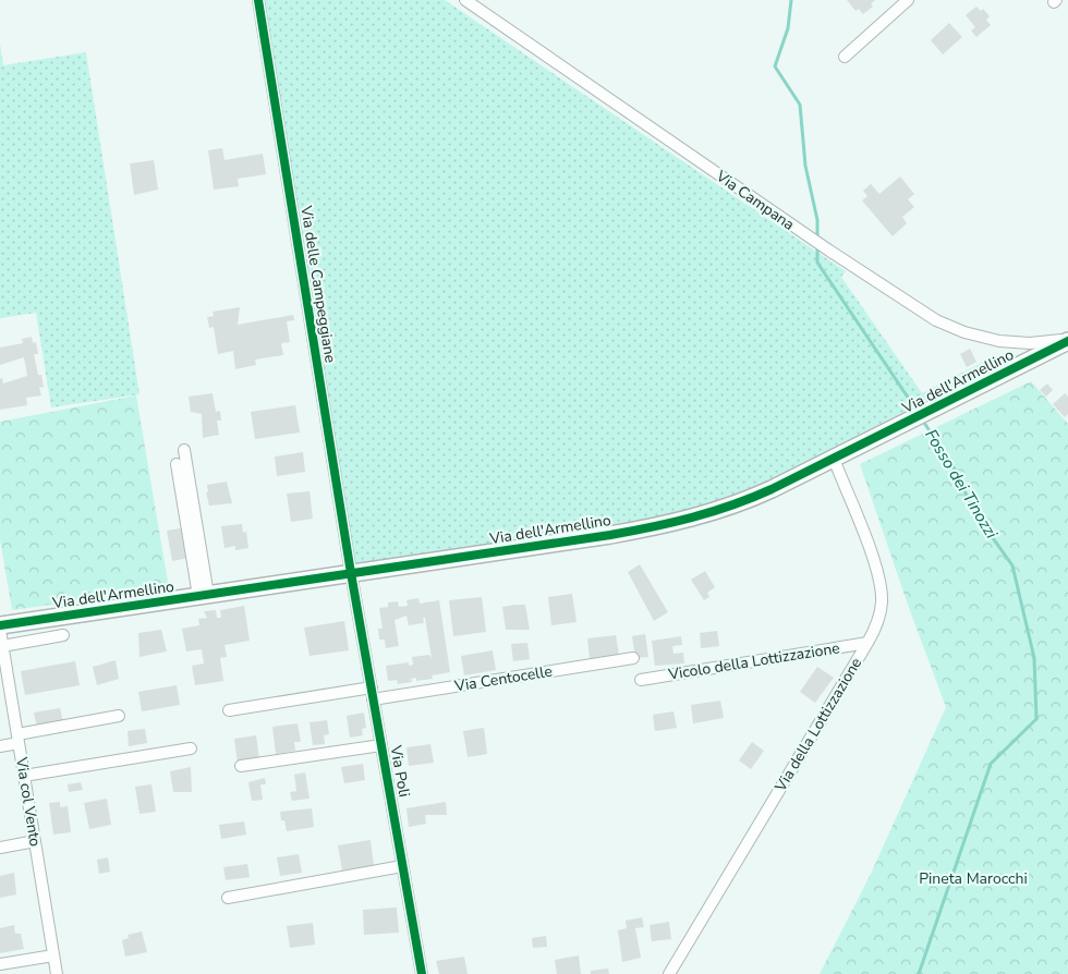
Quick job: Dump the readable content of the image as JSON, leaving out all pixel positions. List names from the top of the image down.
{
  "streets": {
    "street": [
      "Via Campana",
      "Via delle Campeggiane",
      "Via dell'Armellino",
      "Vicolo della Lottizzazione",
      "Via Centocelle",
      "Via della Lottizzazione",
      "Via Poli",
      "Via col Vento"
    ]
  },
  "crossings": [
    ["Via Campana", "Via dell'Armellino"],
    ["Via delle Campeggiane", "Via dell'Armellino"],
    ["Via delle Campeggiane", "Via Poli"],
    ["Via dell'Armellino", "Via della Lottizzazione"],
    ["Via dell'Armellino", "Via Poli"],
    ["Vicolo della Lottizzazione", "Via della Lottizzazione"],
    ["Via Centocelle", "Via Poli"]
  ],
  "water": ["Fosso dei Tinozzi"],
  "parks": ["Pineta Marocchi"]
}
